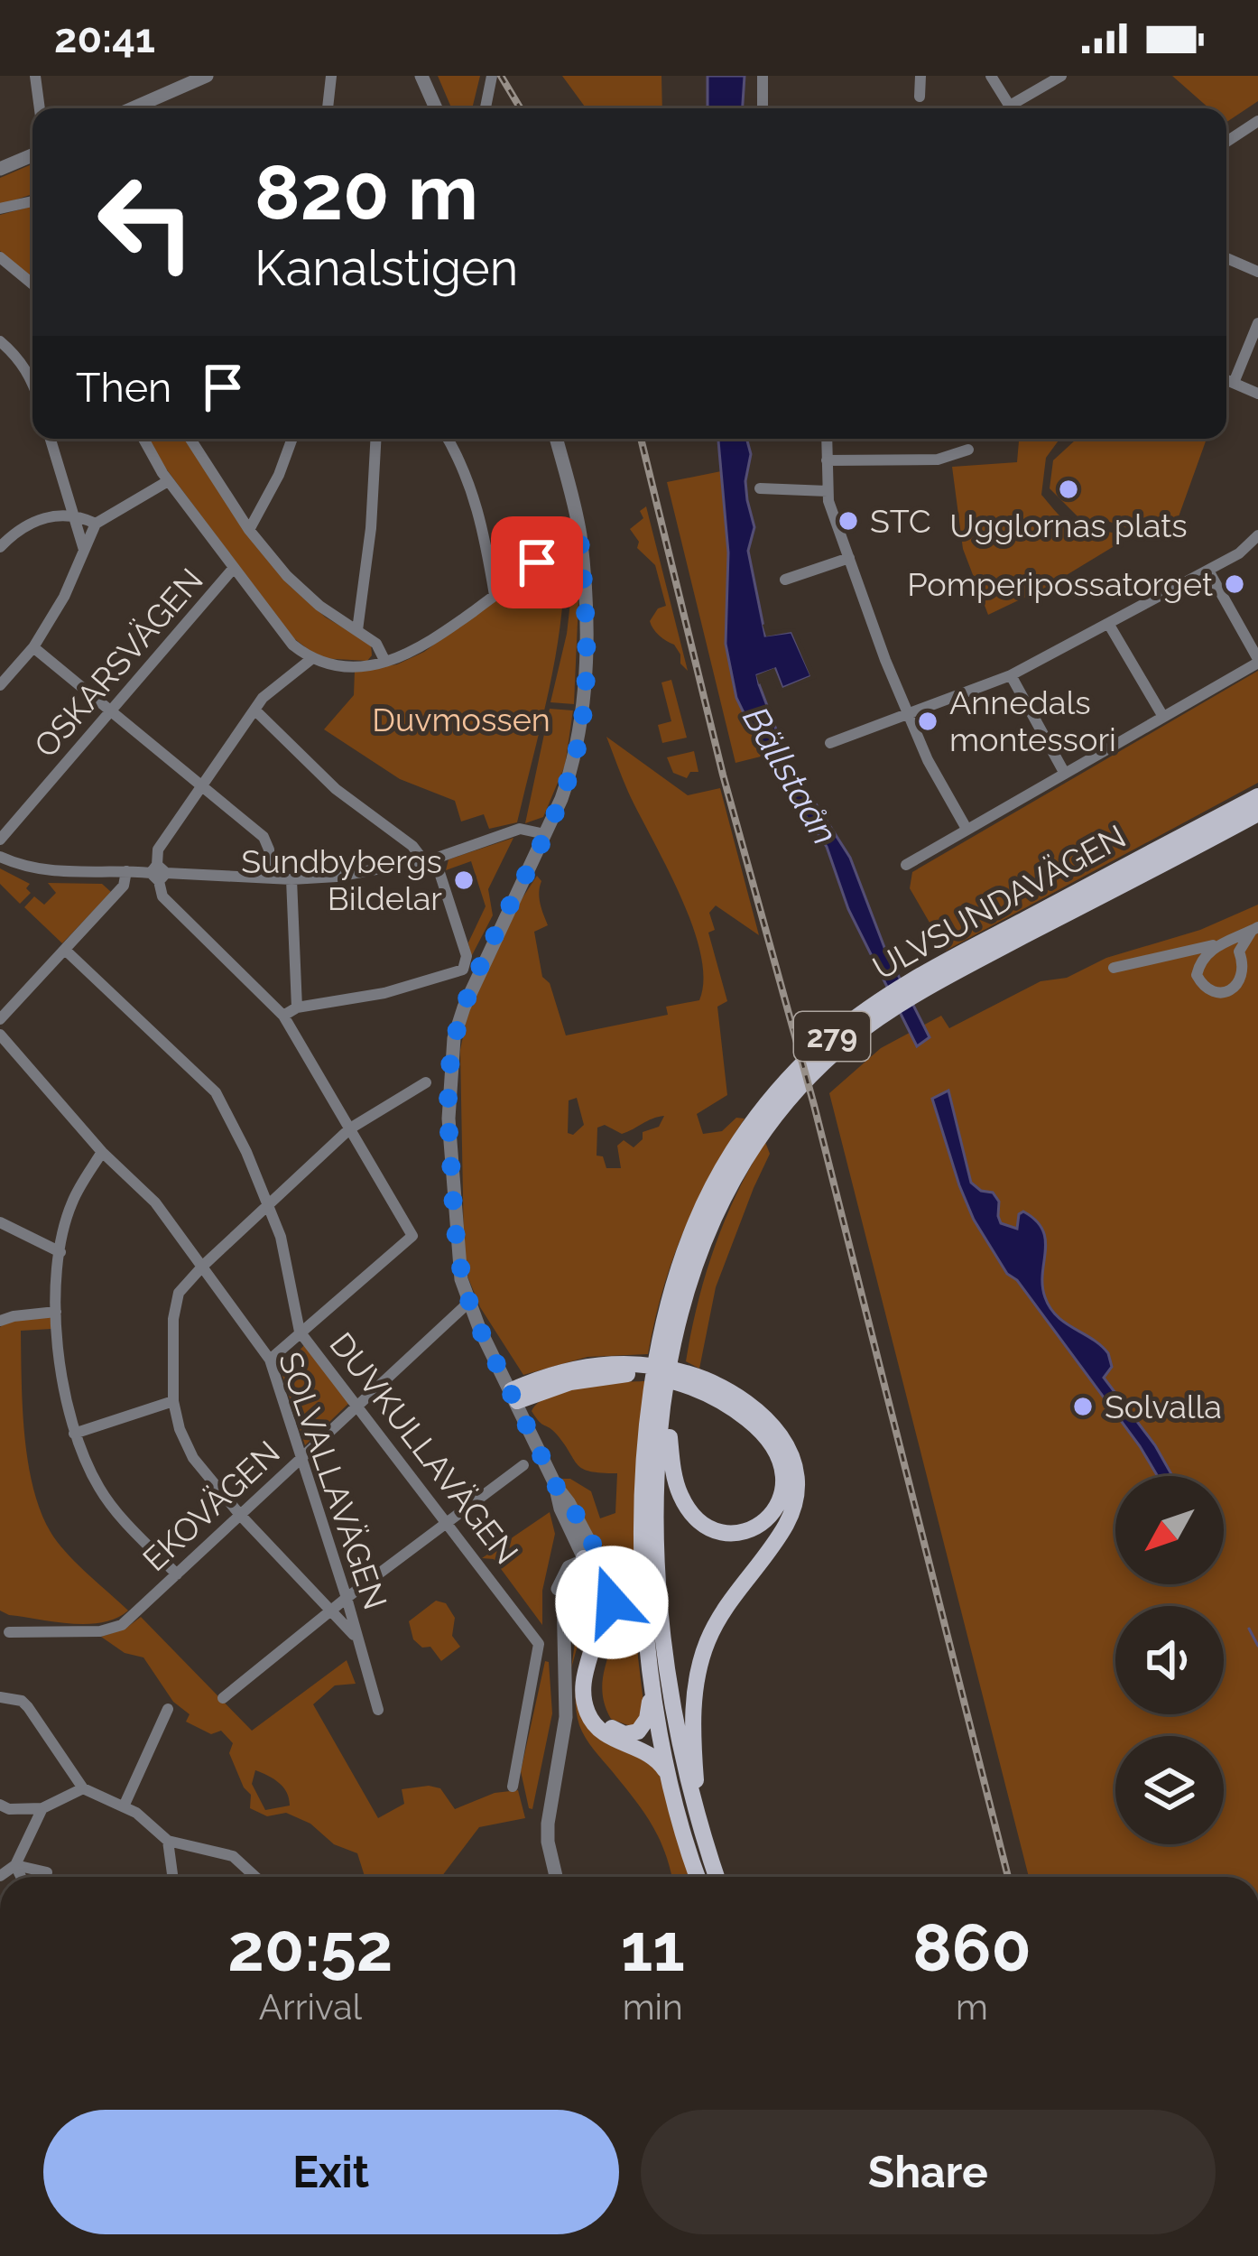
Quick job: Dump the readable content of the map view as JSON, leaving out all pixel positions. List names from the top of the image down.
{
  "streets": {
    "main road": ["ULVSUNDAVÄGEN", "279"],
    "street": [
      "OSKARSVÄGEN",
      "DUVKULLAVÄGEN",
      "SOLVALLAVÄGEN",
      "EKOVÄGEN"
    ]
  },
  "crossings": [
    ["DUVKULLAVÄGEN", "EKOVÄGEN"],
    ["SOLVALLAVÄGEN", "EKOVÄGEN"]
  ],
  "water": ["Bällstaån"],
  "parks": ["Duvmossen"],
  "places": [
    "Ugglornas plats",
    "STC",
    "Pomperipossatorget",
    "Annedals montessori",
    "Sundbybergs Bildelar",
    "Solvalla"
  ],
  "north": "bottom left",
  "page": {
    "status": "20:41",
    "turn": ["820 m", "Kanalstigen"],
    "then": "Then",
    "eta": [
      "20:52",
      "Arrival",
      "11",
      "min",
      "860",
      "m"
    ],
    "buttons": ["Exit", "Share"]
  }
}
